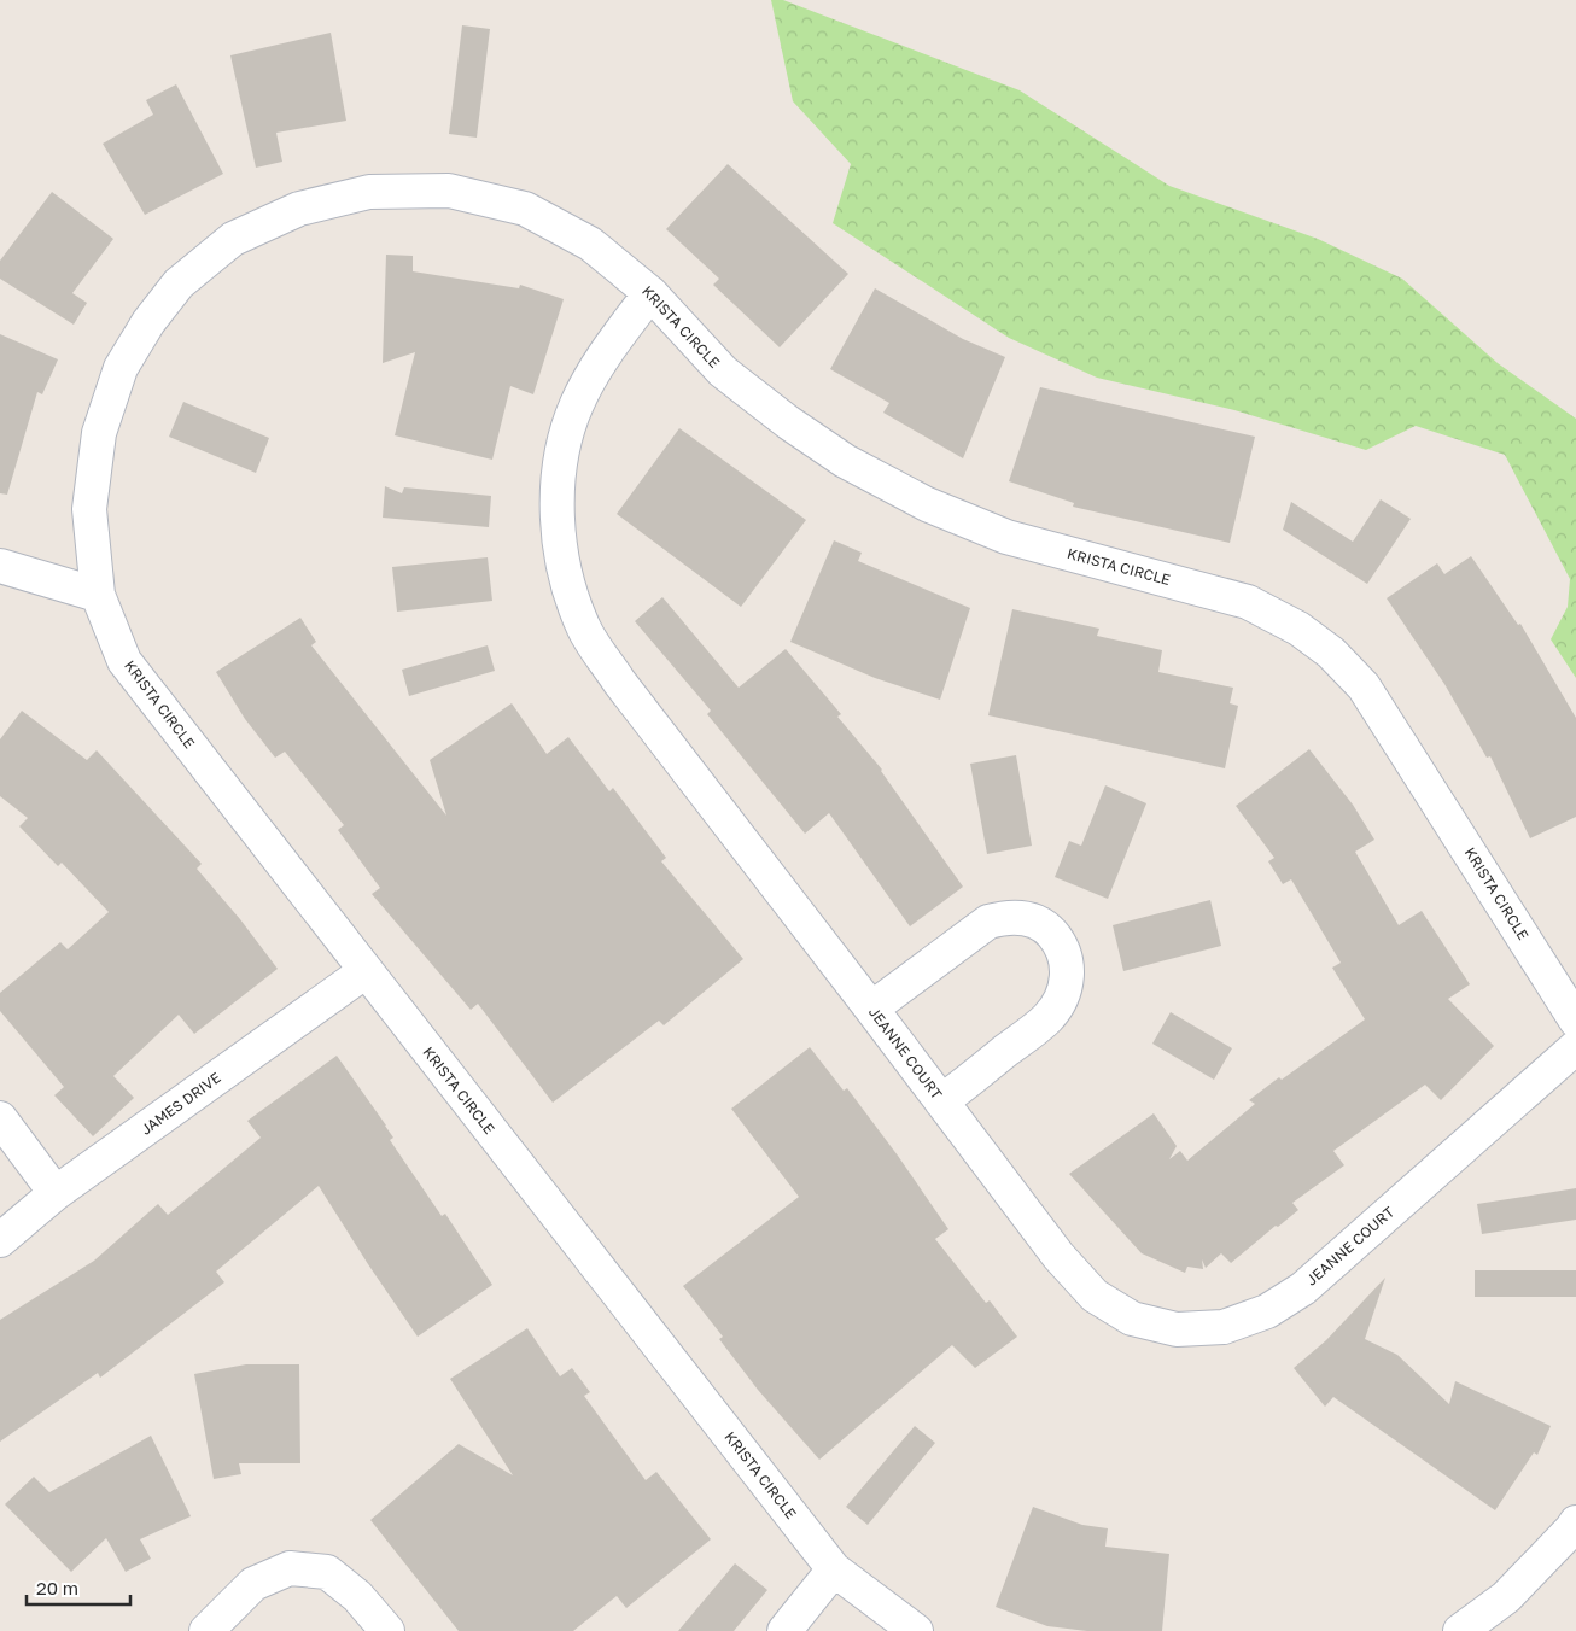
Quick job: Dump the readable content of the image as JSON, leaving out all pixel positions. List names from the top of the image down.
{
  "streets": {
    "street": ["KRISTA CIRCLE", "JEANNE COURT", "JAMES DRIVE"]
  },
  "crossings": [
    ["KRISTA CIRCLE", "JEANNE COURT"],
    ["KRISTA CIRCLE", "JAMES DRIVE"]
  ],
  "scale_bar": "20 m"
}
